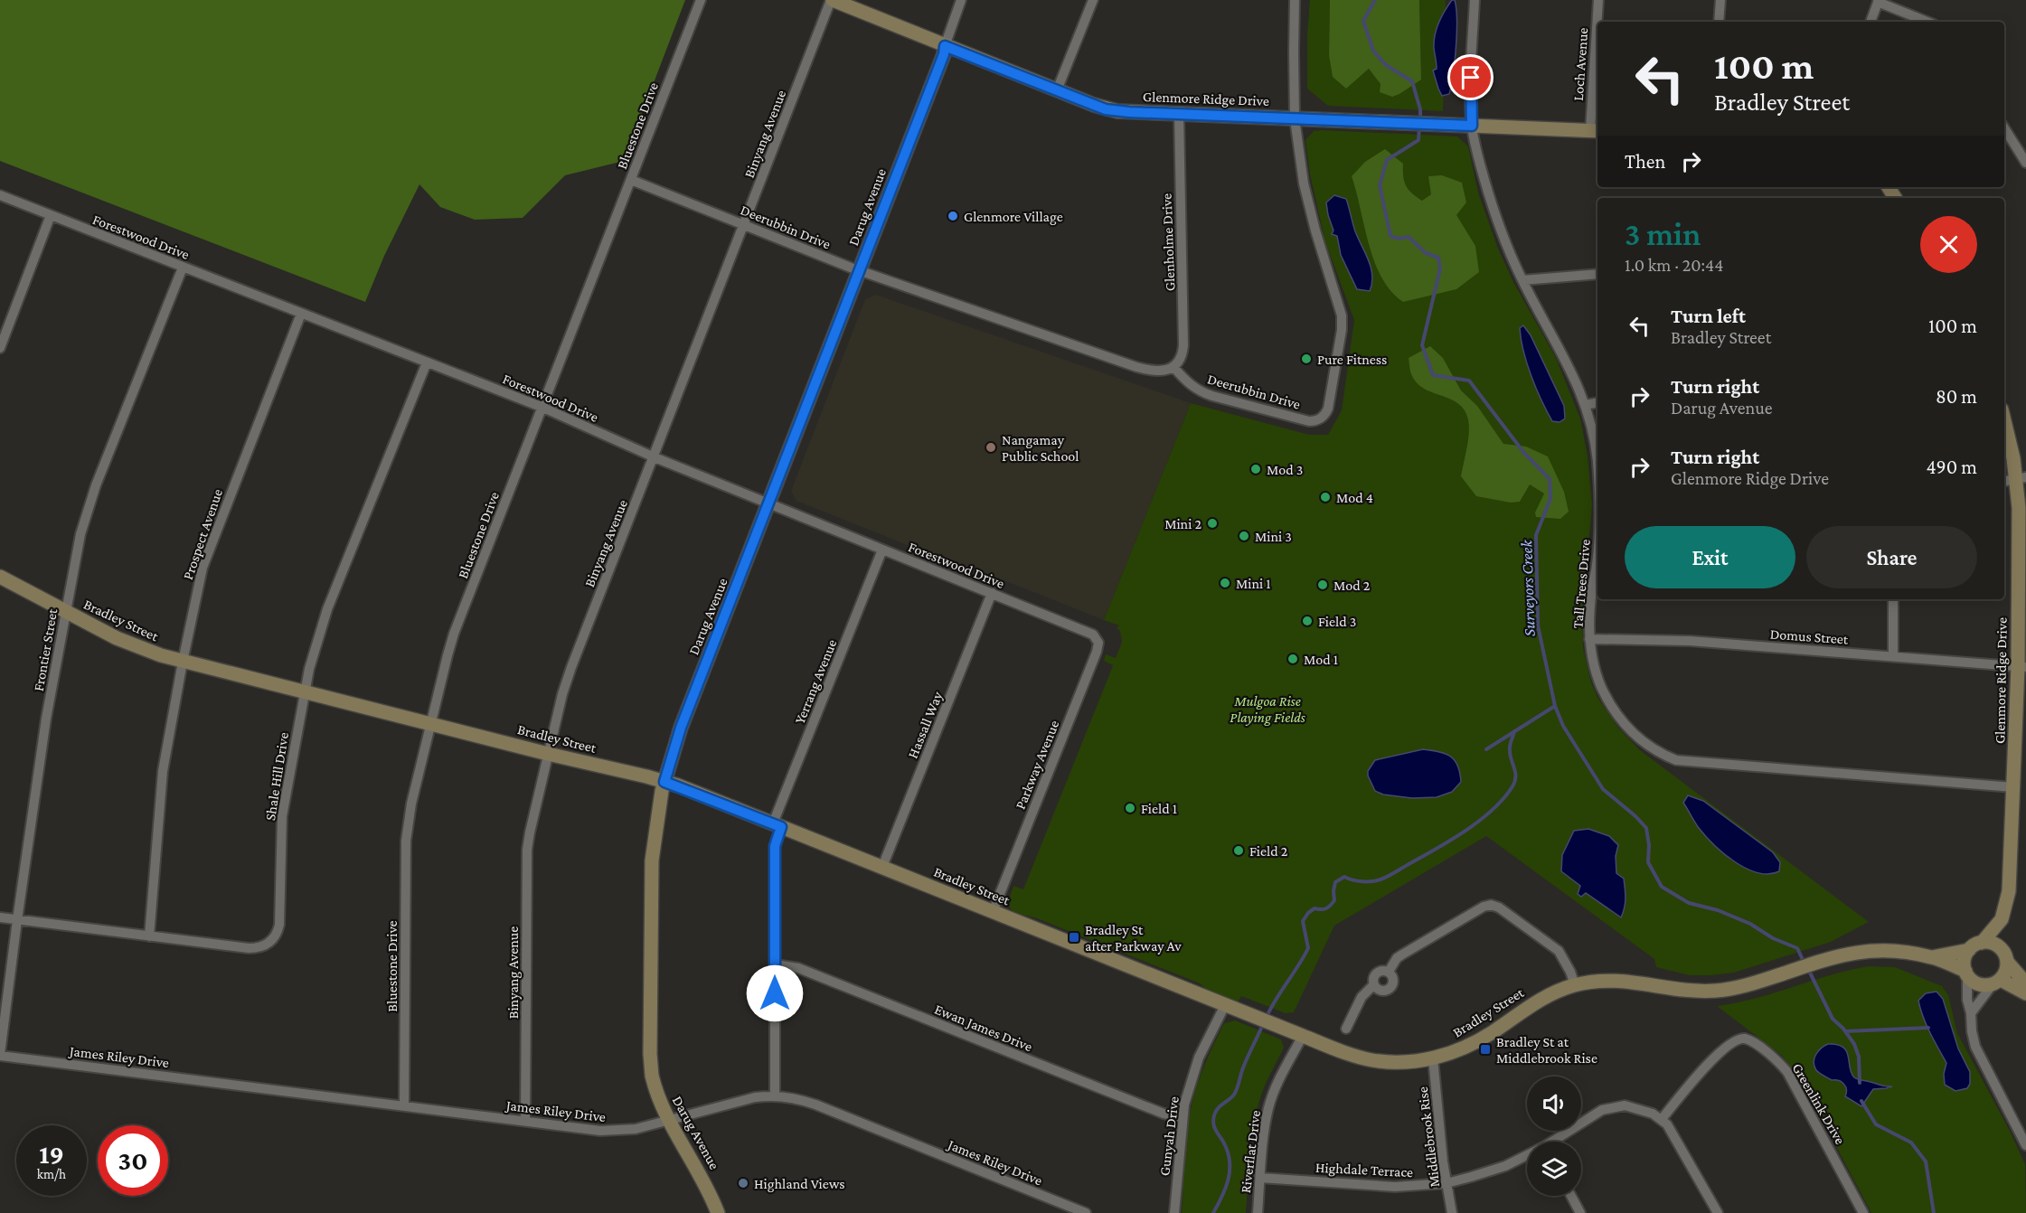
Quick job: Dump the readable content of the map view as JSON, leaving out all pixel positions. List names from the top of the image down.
{
  "streets": {
    "street": [
      "Loch Avenue",
      "Glenmore Ridge Drive",
      "Bluestone Drive",
      "Binyang Avenue",
      "Darug Avenue",
      "Deerubbin Drive",
      "Forestwood Drive",
      "Glenholme Drive",
      "Prospect Avenue",
      "Tall Trees Drive",
      "Bradley Street",
      "Domus Street",
      "Frontier Street",
      "Yerrang Avenue",
      "Hassall Way",
      "Parkway Avenue",
      "Shale Hill Drive",
      "Ewan James Drive",
      "James Riley Drive",
      "Greenlink Drive",
      "Gunyah Drive",
      "Middlebrook Rise",
      "Riverflat Drive",
      "Highdale Terrace"
    ]
  },
  "crossings": [
    ["Loch Avenue", "Glenmore Ridge Drive"],
    ["Glenmore Ridge Drive", "Binyang Avenue"],
    ["Glenmore Ridge Drive", "Darug Avenue"],
    ["Glenmore Ridge Drive", "Deerubbin Drive"],
    ["Glenmore Ridge Drive", "Glenholme Drive"],
    ["Glenmore Ridge Drive", "Tall Trees Drive"],
    ["Glenmore Ridge Drive", "Bradley Street"],
    ["Glenmore Ridge Drive", "Domus Street"],
    ["Bluestone Drive", "Deerubbin Drive"],
    ["Bluestone Drive", "Forestwood Drive"],
    ["Bluestone Drive", "Bradley Street"],
    ["Bluestone Drive", "James Riley Drive"],
    ["Binyang Avenue", "Deerubbin Drive"],
    ["Binyang Avenue", "Forestwood Drive"],
    ["Binyang Avenue", "Bradley Street"],
    ["Binyang Avenue", "James Riley Drive"],
    ["Darug Avenue", "Deerubbin Drive"],
    ["Darug Avenue", "Forestwood Drive"],
    ["Darug Avenue", "Bradley Street"],
    ["Darug Avenue", "James Riley Drive"],
    ["Deerubbin Drive", "Glenholme Drive"],
    ["Forestwood Drive", "Prospect Avenue"],
    ["Forestwood Drive", "Frontier Street"],
    ["Forestwood Drive", "Yerrang Avenue"],
    ["Forestwood Drive", "Hassall Way"],
    ["Forestwood Drive", "Parkway Avenue"],
    ["Forestwood Drive", "Shale Hill Drive"],
    ["Prospect Avenue", "Bradley Street"],
    ["Prospect Avenue", "Shale Hill Drive"],
    ["Tall Trees Drive", "Domus Street"],
    ["Bradley Street", "Frontier Street"],
    ["Bradley Street", "Yerrang Avenue"],
    ["Bradley Street", "Hassall Way"],
    ["Bradley Street", "Parkway Avenue"],
    ["Bradley Street", "Shale Hill Drive"],
    ["Bradley Street", "Gunyah Drive"],
    ["Bradley Street", "Middlebrook Rise"],
    ["Bradley Street", "Riverflat Drive"],
    ["Frontier Street", "Shale Hill Drive"],
    ["Frontier Street", "James Riley Drive"],
    ["Yerrang Avenue", "Ewan James Drive"],
    ["Yerrang Avenue", "James Riley Drive"],
    ["Ewan James Drive", "Gunyah Drive"],
    ["Greenlink Drive", "Highdale Terrace"],
    ["Middlebrook Rise", "Highdale Terrace"],
    ["Riverflat Drive", "Highdale Terrace"]
  ],
  "water": ["Surveyors Creek"],
  "parks": ["Mulgoa Rise Playing Fields"],
  "places": {
    "other": [
      "Glenmore Village",
      "Pure Fitness",
      "Nangamay Public School",
      "Mod 3",
      "Mod 4",
      "Mini 2",
      "Mini 3",
      "Mini 1",
      "Mod 2",
      "Field 3",
      "Mod 1",
      "Field 1",
      "Field 2",
      "Highland Views"
    ],
    "transit": ["Bradley St after Parkway Av", "Bradley St at Middlebrook Rise"]
  },
  "page": {
    "turn": ["100 m", "Bradley Street"],
    "then": "Then",
    "heading": ["3 min", "1.0 km · 20:44"],
    "list": [
      {
        "name": "Turn left",
        "note": "Bradley Street",
        "value": "100 m"
      },
      {
        "name": "Turn right",
        "note": "Darug Avenue",
        "value": "80 m"
      },
      {
        "name": "Turn right",
        "note": "Glenmore Ridge Drive",
        "value": "490 m"
      }
    ],
    "buttons": ["Exit", "Share"],
    "speed": "19 km/h",
    "limit": "30"
  }
}
